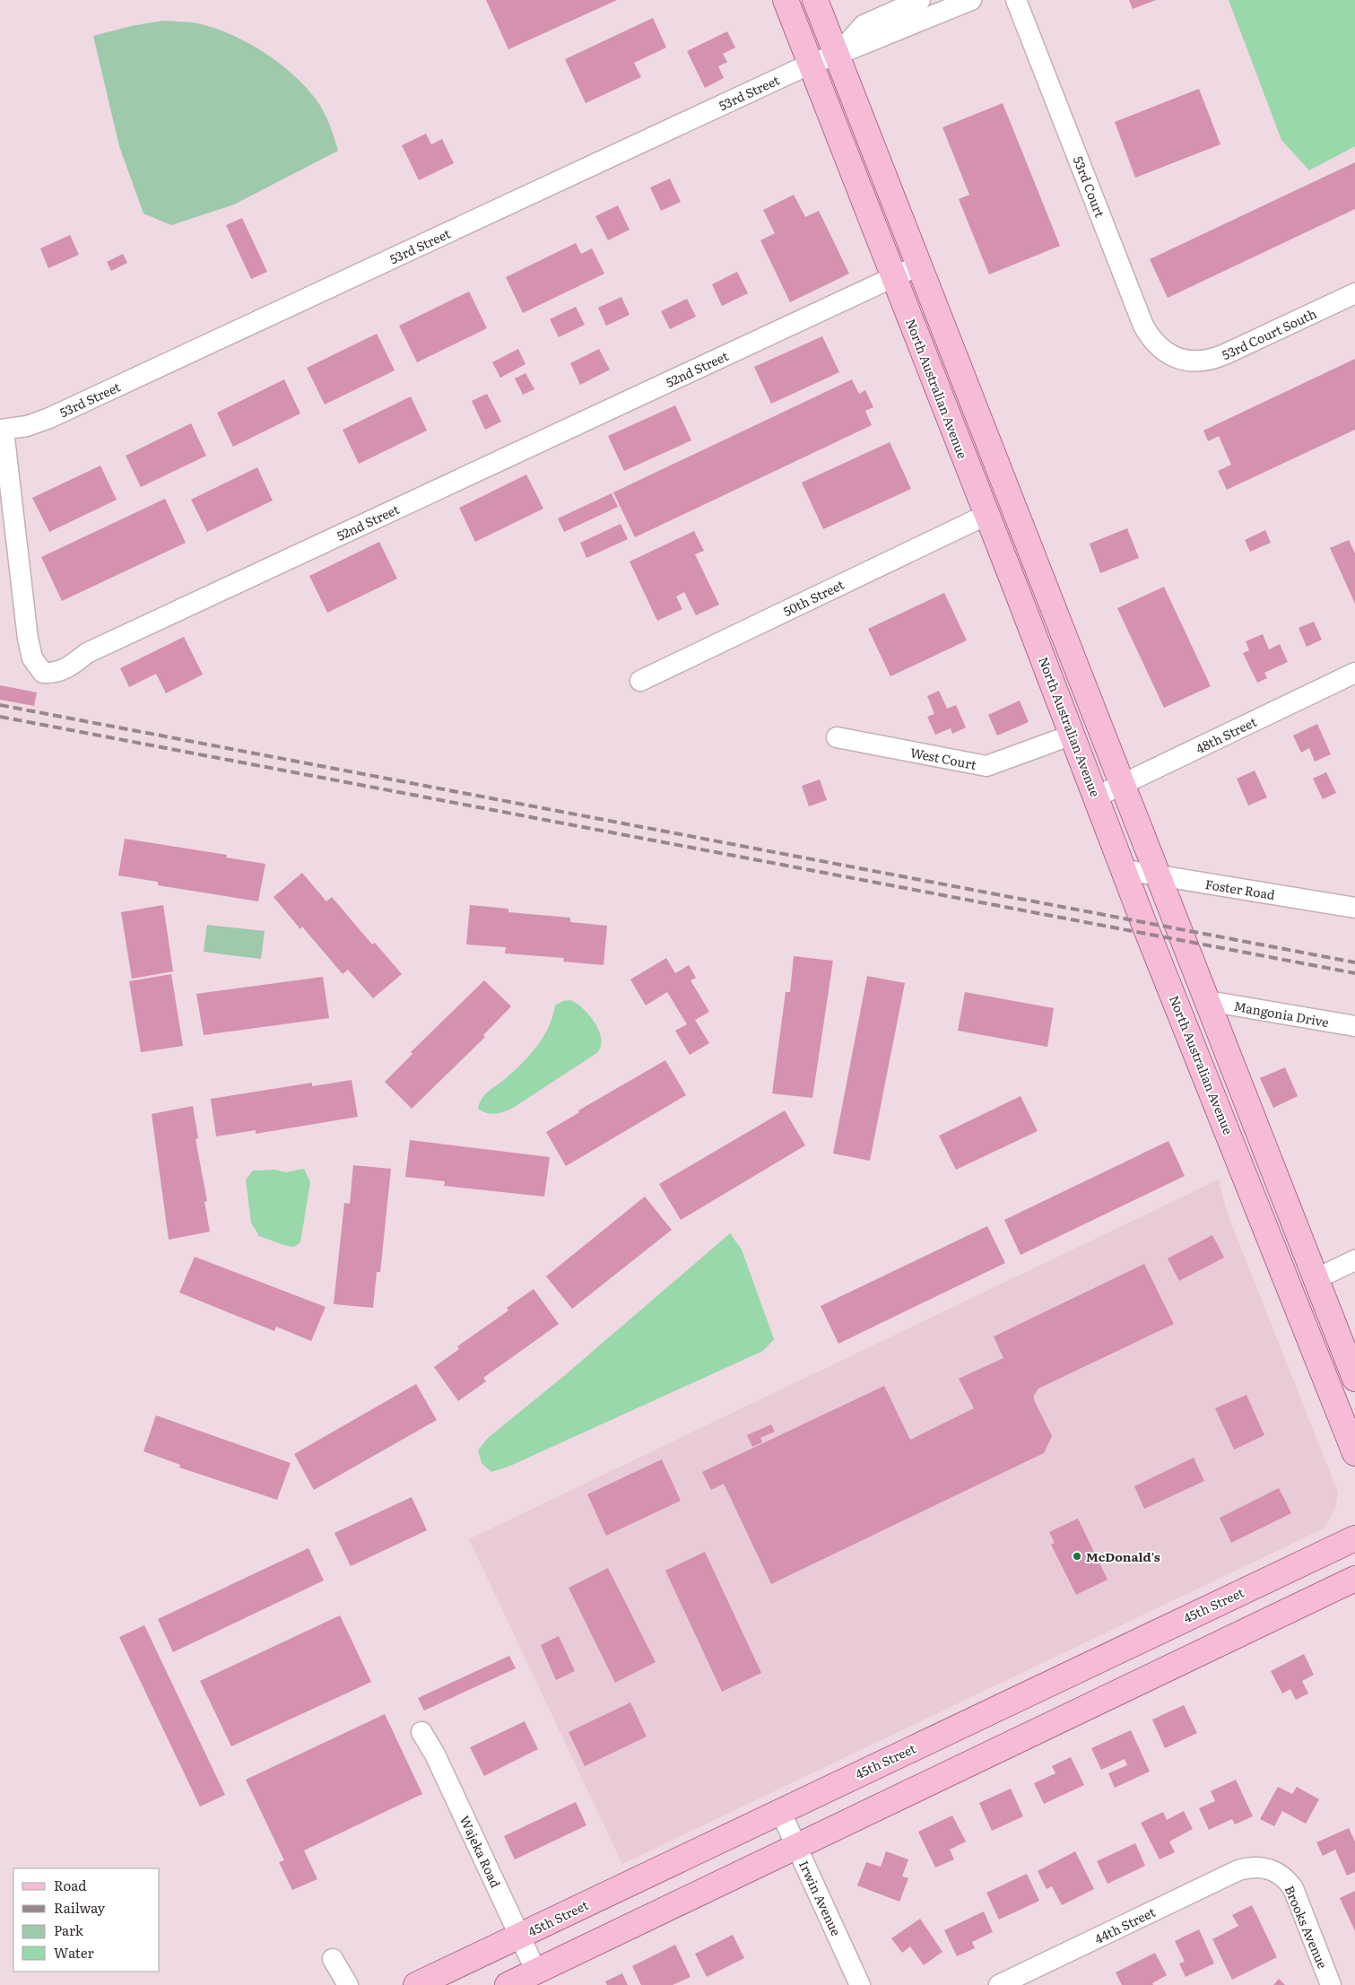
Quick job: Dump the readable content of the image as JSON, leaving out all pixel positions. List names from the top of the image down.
{
  "streets": {
    "main road": ["North Australian Avenue", "45th Street"],
    "street": [
      "53rd Street",
      "53rd Court",
      "53rd Court South",
      "52nd Street",
      "50th Street",
      "48th Street",
      "West Court",
      "Foster Road",
      "Mangonia Drive",
      "Wajeka Road",
      "Irwin Avenue",
      "44th Street",
      "Brooks Avenue"
    ]
  },
  "crossings": [
    ["53rd Street", "52nd Street"],
    ["53rd Street", "North Australian Avenue"],
    ["53rd Court", "53rd Court South"],
    ["52nd Street", "North Australian Avenue"],
    ["North Australian Avenue", "50th Street"],
    ["North Australian Avenue", "48th Street"],
    ["North Australian Avenue", "West Court"],
    ["North Australian Avenue", "Foster Road"],
    ["45th Street", "Wajeka Road"],
    ["45th Street", "Irwin Avenue"],
    ["44th Street", "Brooks Avenue"]
  ],
  "places": ["McDonald's"],
  "legend": [
    "Road",
    "Railway",
    "Park",
    "Water"
  ]
}
